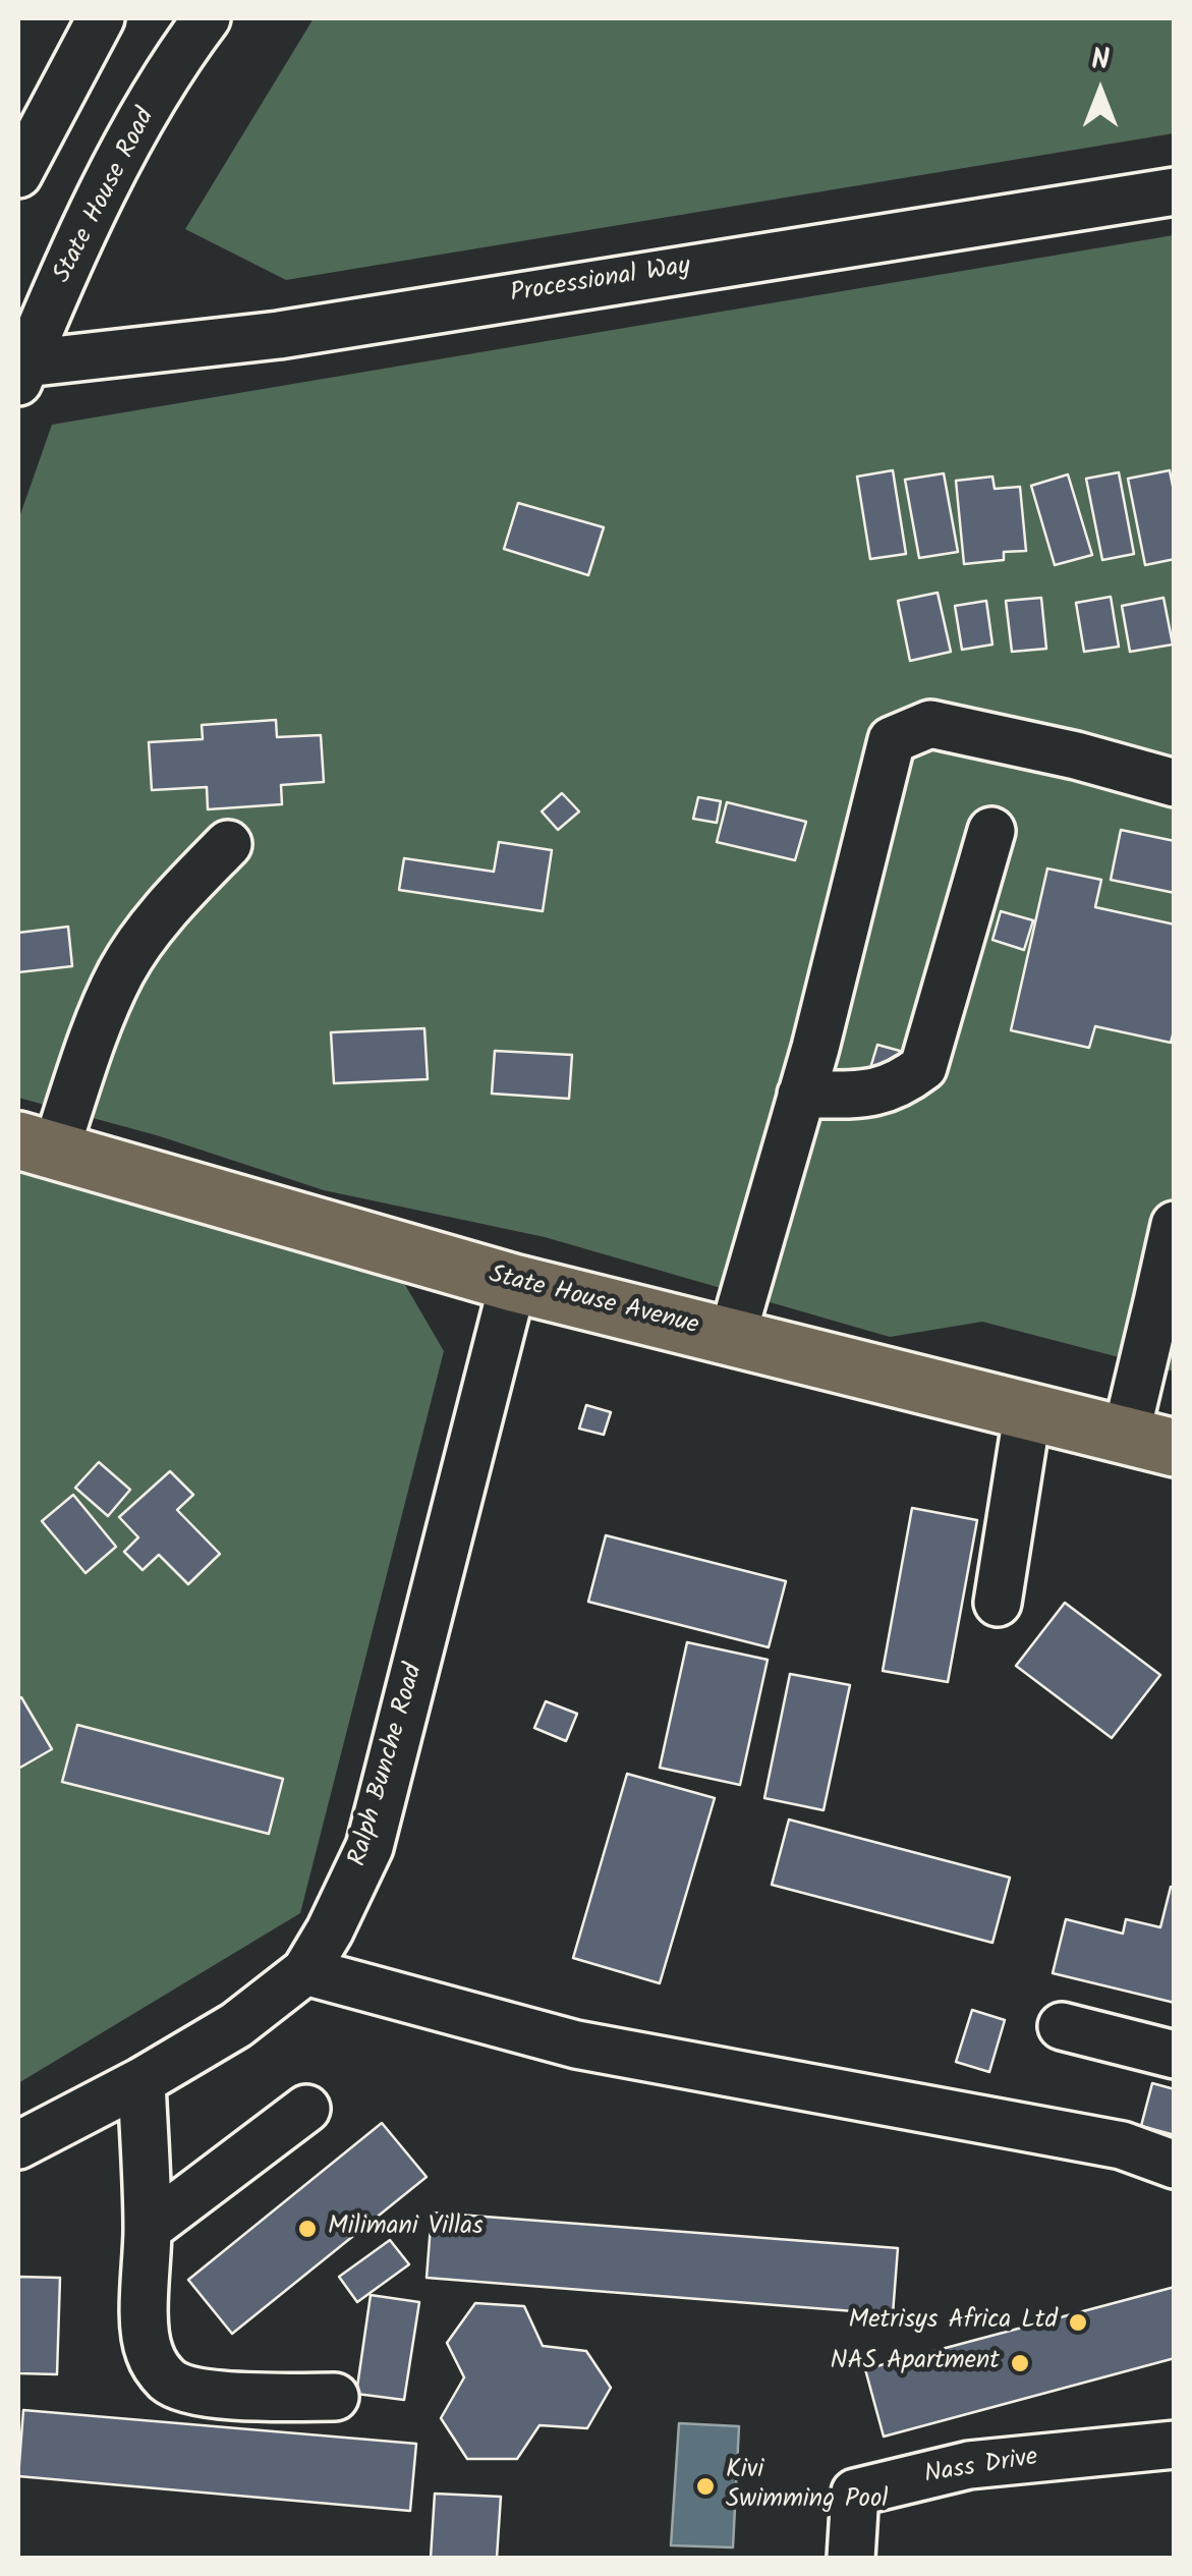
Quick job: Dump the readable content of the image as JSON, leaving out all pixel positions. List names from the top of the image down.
{
  "streets": {
    "main road": ["State House Avenue"],
    "street": [
      "State House Road",
      "Processional Way",
      "Ralph Bunche Road",
      "Nass Drive"
    ]
  },
  "crossings": [
    ["State House Road", "Processional Way"],
    ["State House Avenue", "Ralph Bunche Road"]
  ],
  "places": [
    "Milimani Villas",
    "Metrisys Africa Ltd",
    "NAS Apartment",
    "Kivi Swimming Pool"
  ],
  "north": "top"
}
